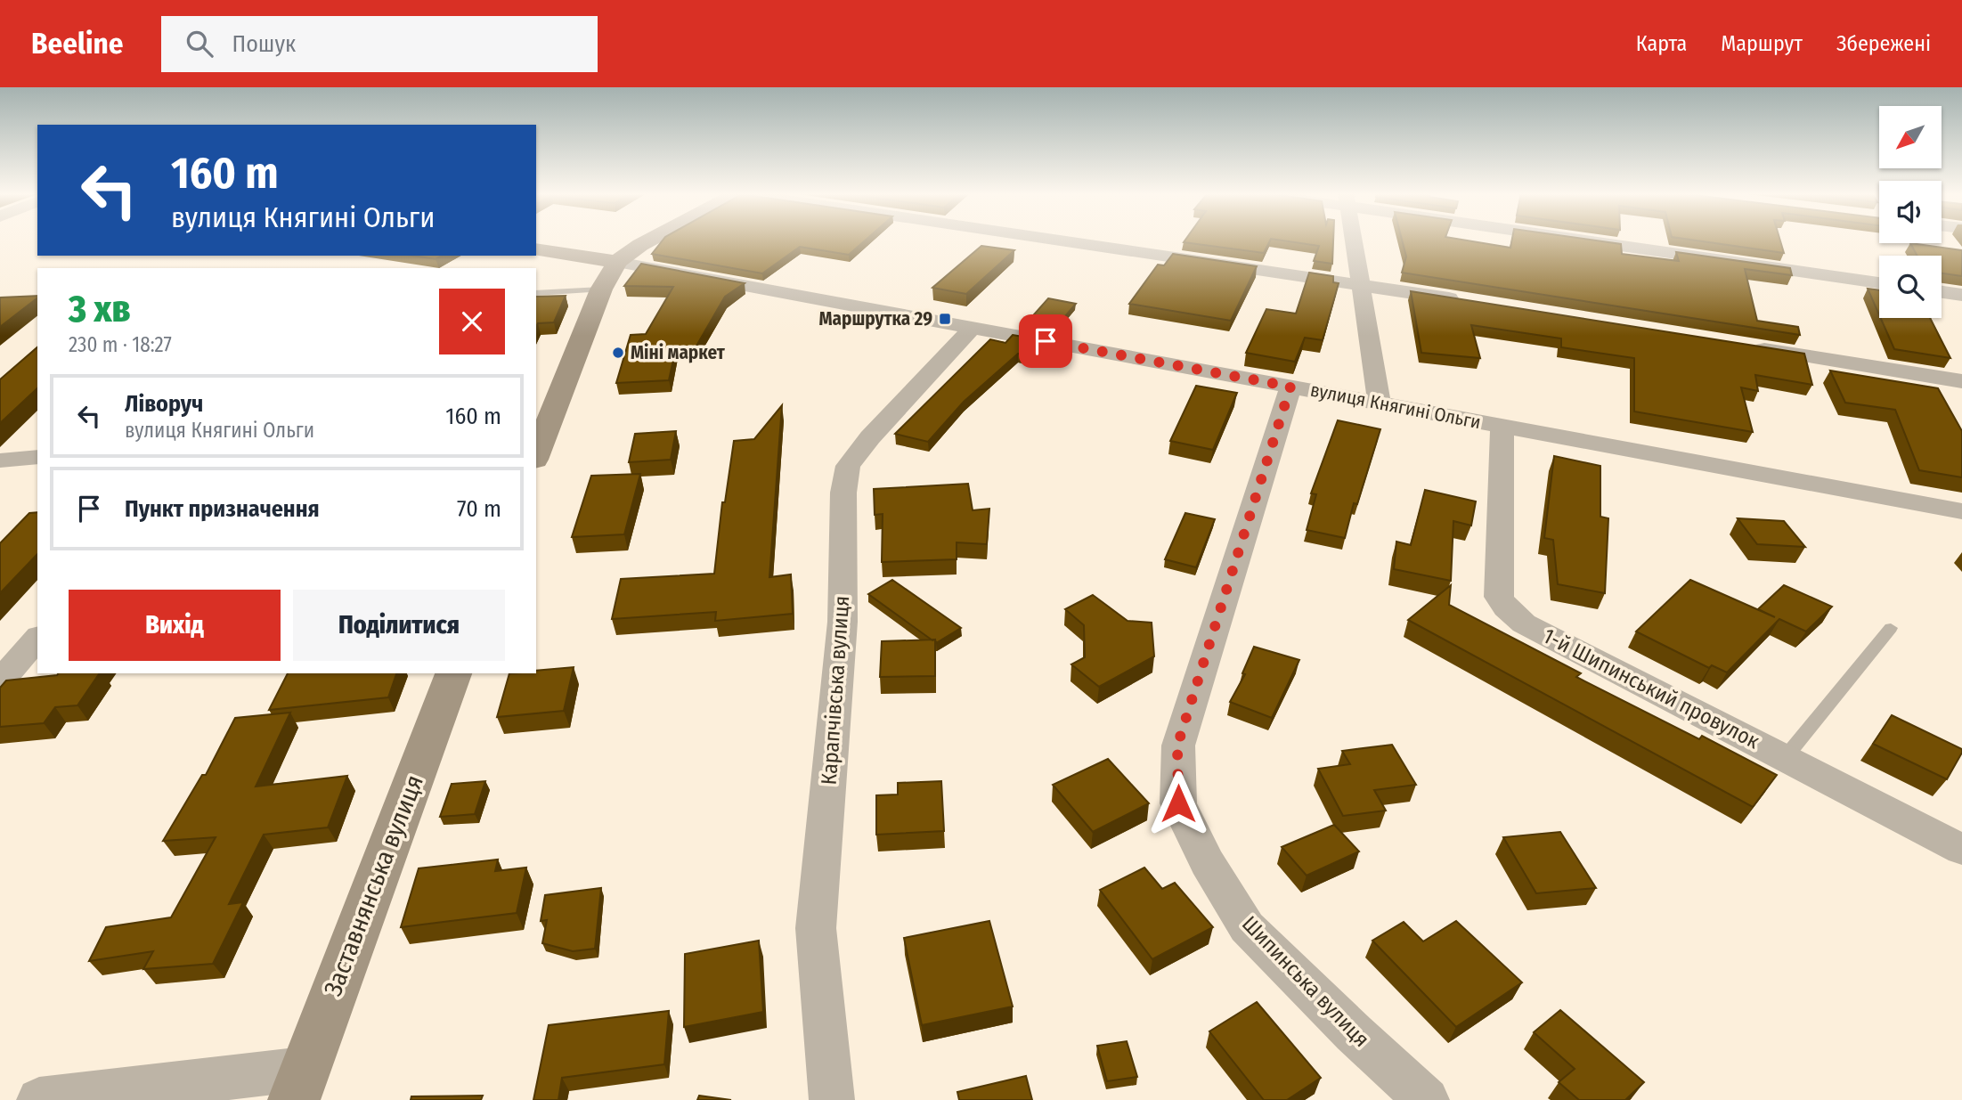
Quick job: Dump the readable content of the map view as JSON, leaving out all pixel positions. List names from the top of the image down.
{
  "streets": {
    "street": [
      "вулиця Княгині Ольги",
      "1-й Шипинський провулок",
      "Карапчівська вулиця",
      "Заставнянська вулиця",
      "Шипинська вулиця"
    ]
  },
  "crossings": [
    ["вулиця Княгині Ольги", "1-й Шипинський провулок"],
    ["вулиця Княгині Ольги", "Карапчівська вулиця"],
    ["вулиця Княгині Ольги", "Шипинська вулиця"]
  ],
  "places": {
    "transit": ["Маршрутка 29"],
    "other": ["Міні маркет"]
  },
  "north": "bottom left",
  "page": {
    "header": "Beeline",
    "search": "Пошук",
    "nav": ["Карта", "Маршрут", "Збережені"],
    "turn": ["160 m", "вулиця Княгині Ольги"],
    "heading": ["3 хв", "230 m · 18:27"],
    "list": [
      {
        "name": "Ліворуч",
        "note": "вулиця Княгині Ольги",
        "value": "160 m"
      },
      {
        "name": "Пункт призначення",
        "value": "70 m"
      }
    ],
    "buttons": ["Вихід", "Поділитися"]
  }
}
